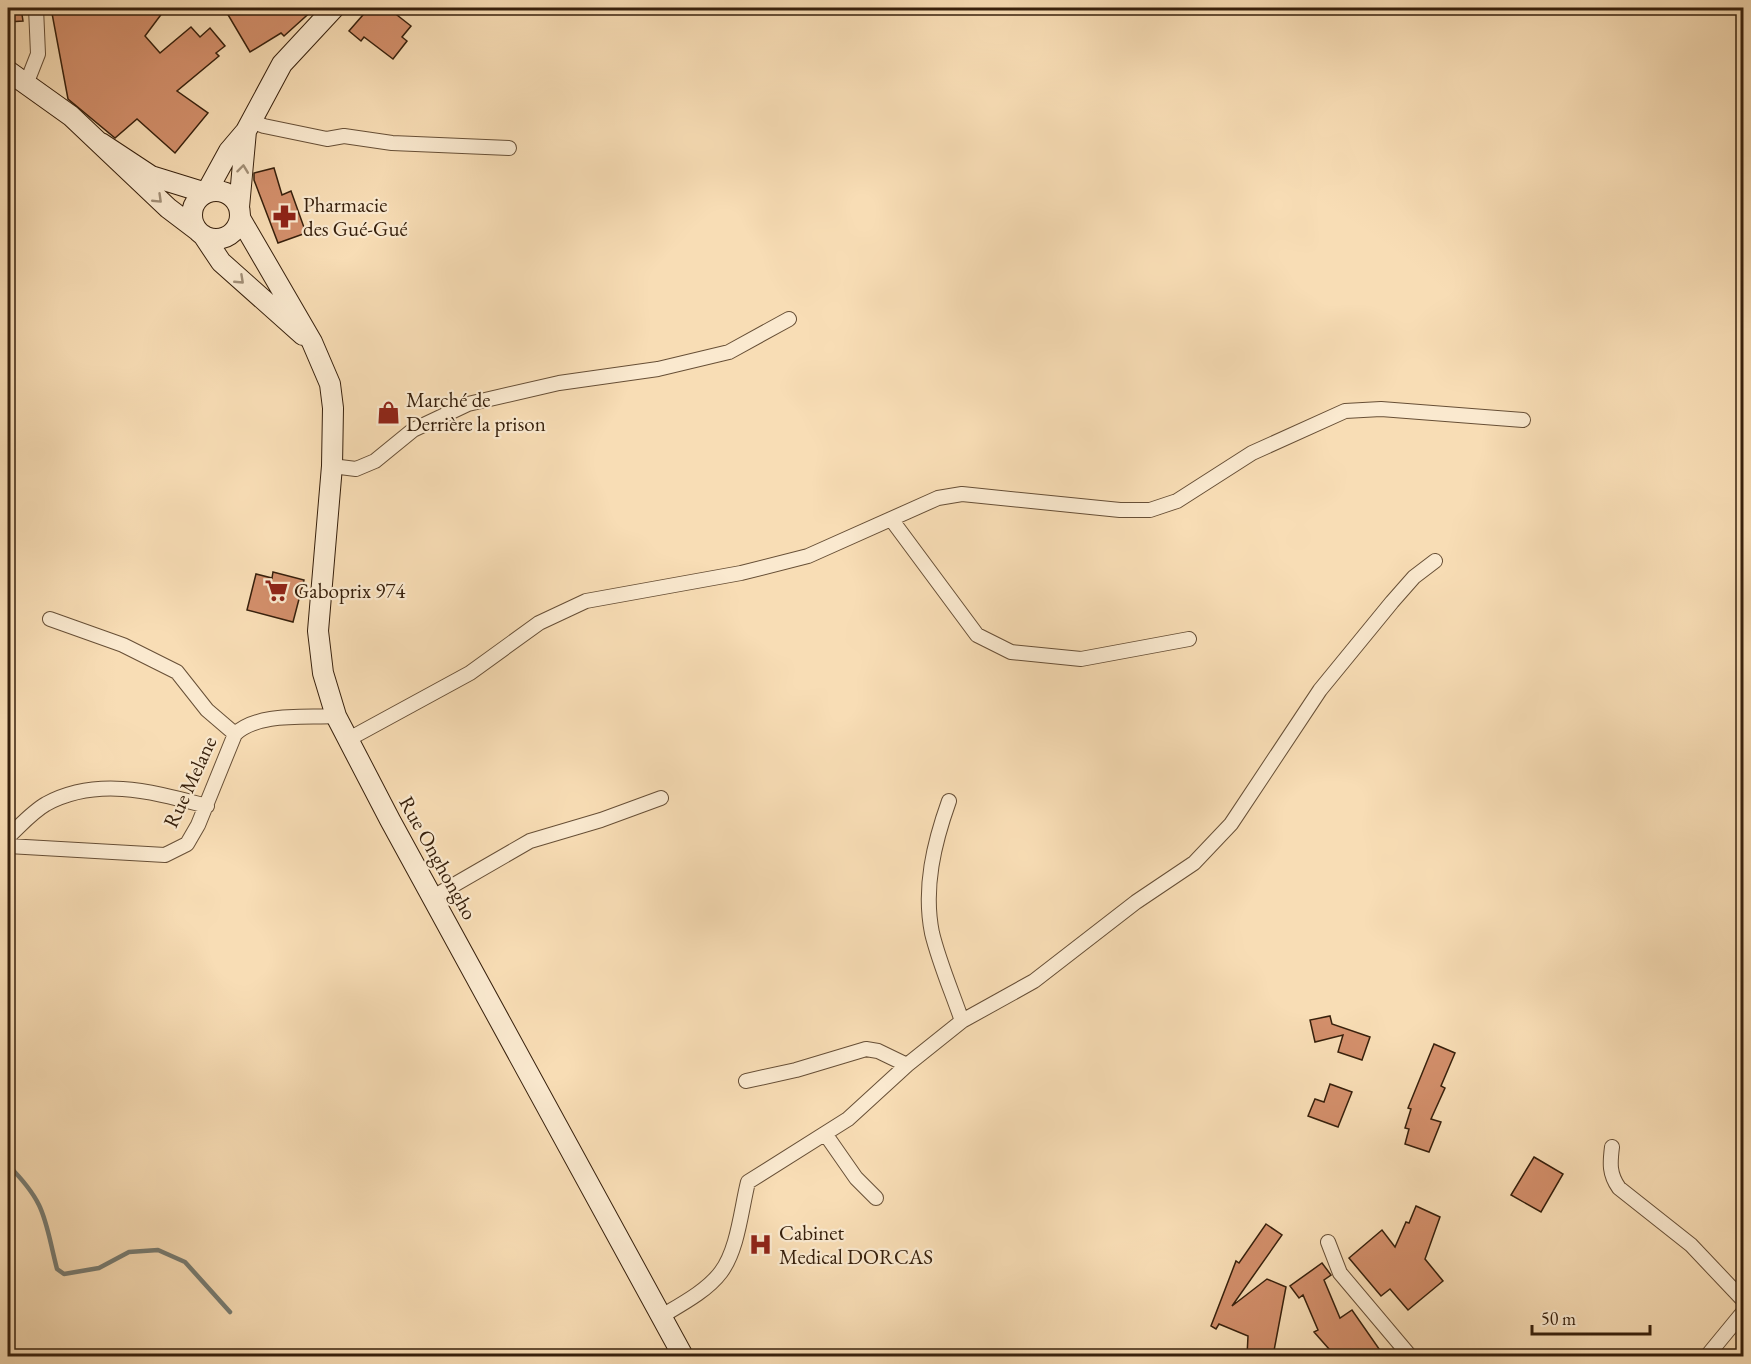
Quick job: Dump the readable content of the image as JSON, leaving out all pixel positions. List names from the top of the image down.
{
  "streets": {
    "main road": ["Rue Onghongho"],
    "street": ["Rue Melane"]
  },
  "crossings": [
    ["Rue Melane", "Rue Onghongho"]
  ],
  "places": {
    "pharmacy": ["Pharmacie des Gué-Gué"],
    "shop": ["Marché de Derrière la prison"],
    "supermarket": ["Gaboprix 974"],
    "hospital": ["Cabinet Medical DORCAS"]
  },
  "scale_bar": "50 m"
}
